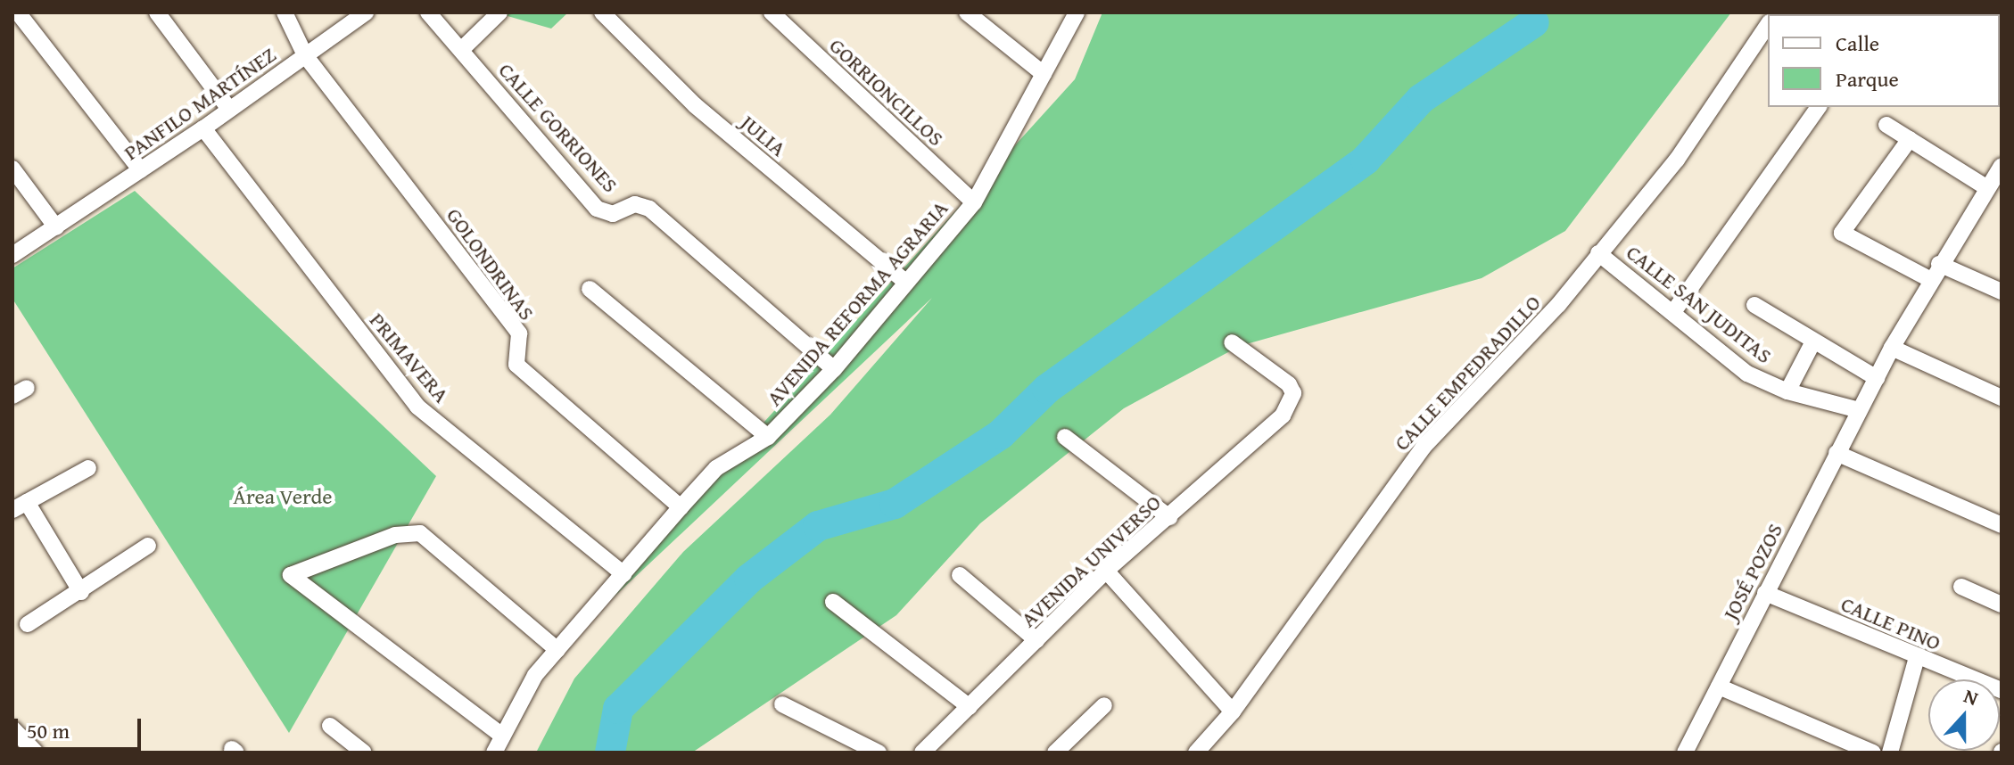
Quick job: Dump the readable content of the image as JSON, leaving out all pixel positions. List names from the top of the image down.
{
  "streets": {
    "street": [
      "GORRIONCILLOS",
      "PANFILO MARTÍNEZ",
      "CALLE GORRIONES",
      "JULIA",
      "GOLONDRINAS",
      "AVENIDA REFORMA AGRARIA",
      "CALLE SAN JUDITAS",
      "PRIMAVERA",
      "CALLE EMPEDRADILLO",
      "AVENIDA UNIVERSO",
      "JOSÉ POZOS",
      "CALLE PINO"
    ]
  },
  "crossings": [
    ["GORRIONCILLOS", "AVENIDA REFORMA AGRARIA"],
    ["PANFILO MARTÍNEZ", "GOLONDRINAS"],
    ["PANFILO MARTÍNEZ", "PRIMAVERA"],
    ["CALLE GORRIONES", "AVENIDA REFORMA AGRARIA"],
    ["JULIA", "AVENIDA REFORMA AGRARIA"],
    ["GOLONDRINAS", "AVENIDA REFORMA AGRARIA"],
    ["AVENIDA REFORMA AGRARIA", "PRIMAVERA"],
    ["CALLE SAN JUDITAS", "CALLE EMPEDRADILLO"],
    ["CALLE SAN JUDITAS", "JOSÉ POZOS"],
    ["JOSÉ POZOS", "CALLE PINO"]
  ],
  "parks": ["Área Verde"],
  "legend": ["Calle", "Parque"],
  "scale_bar": "50 m",
  "north": "top"
}
